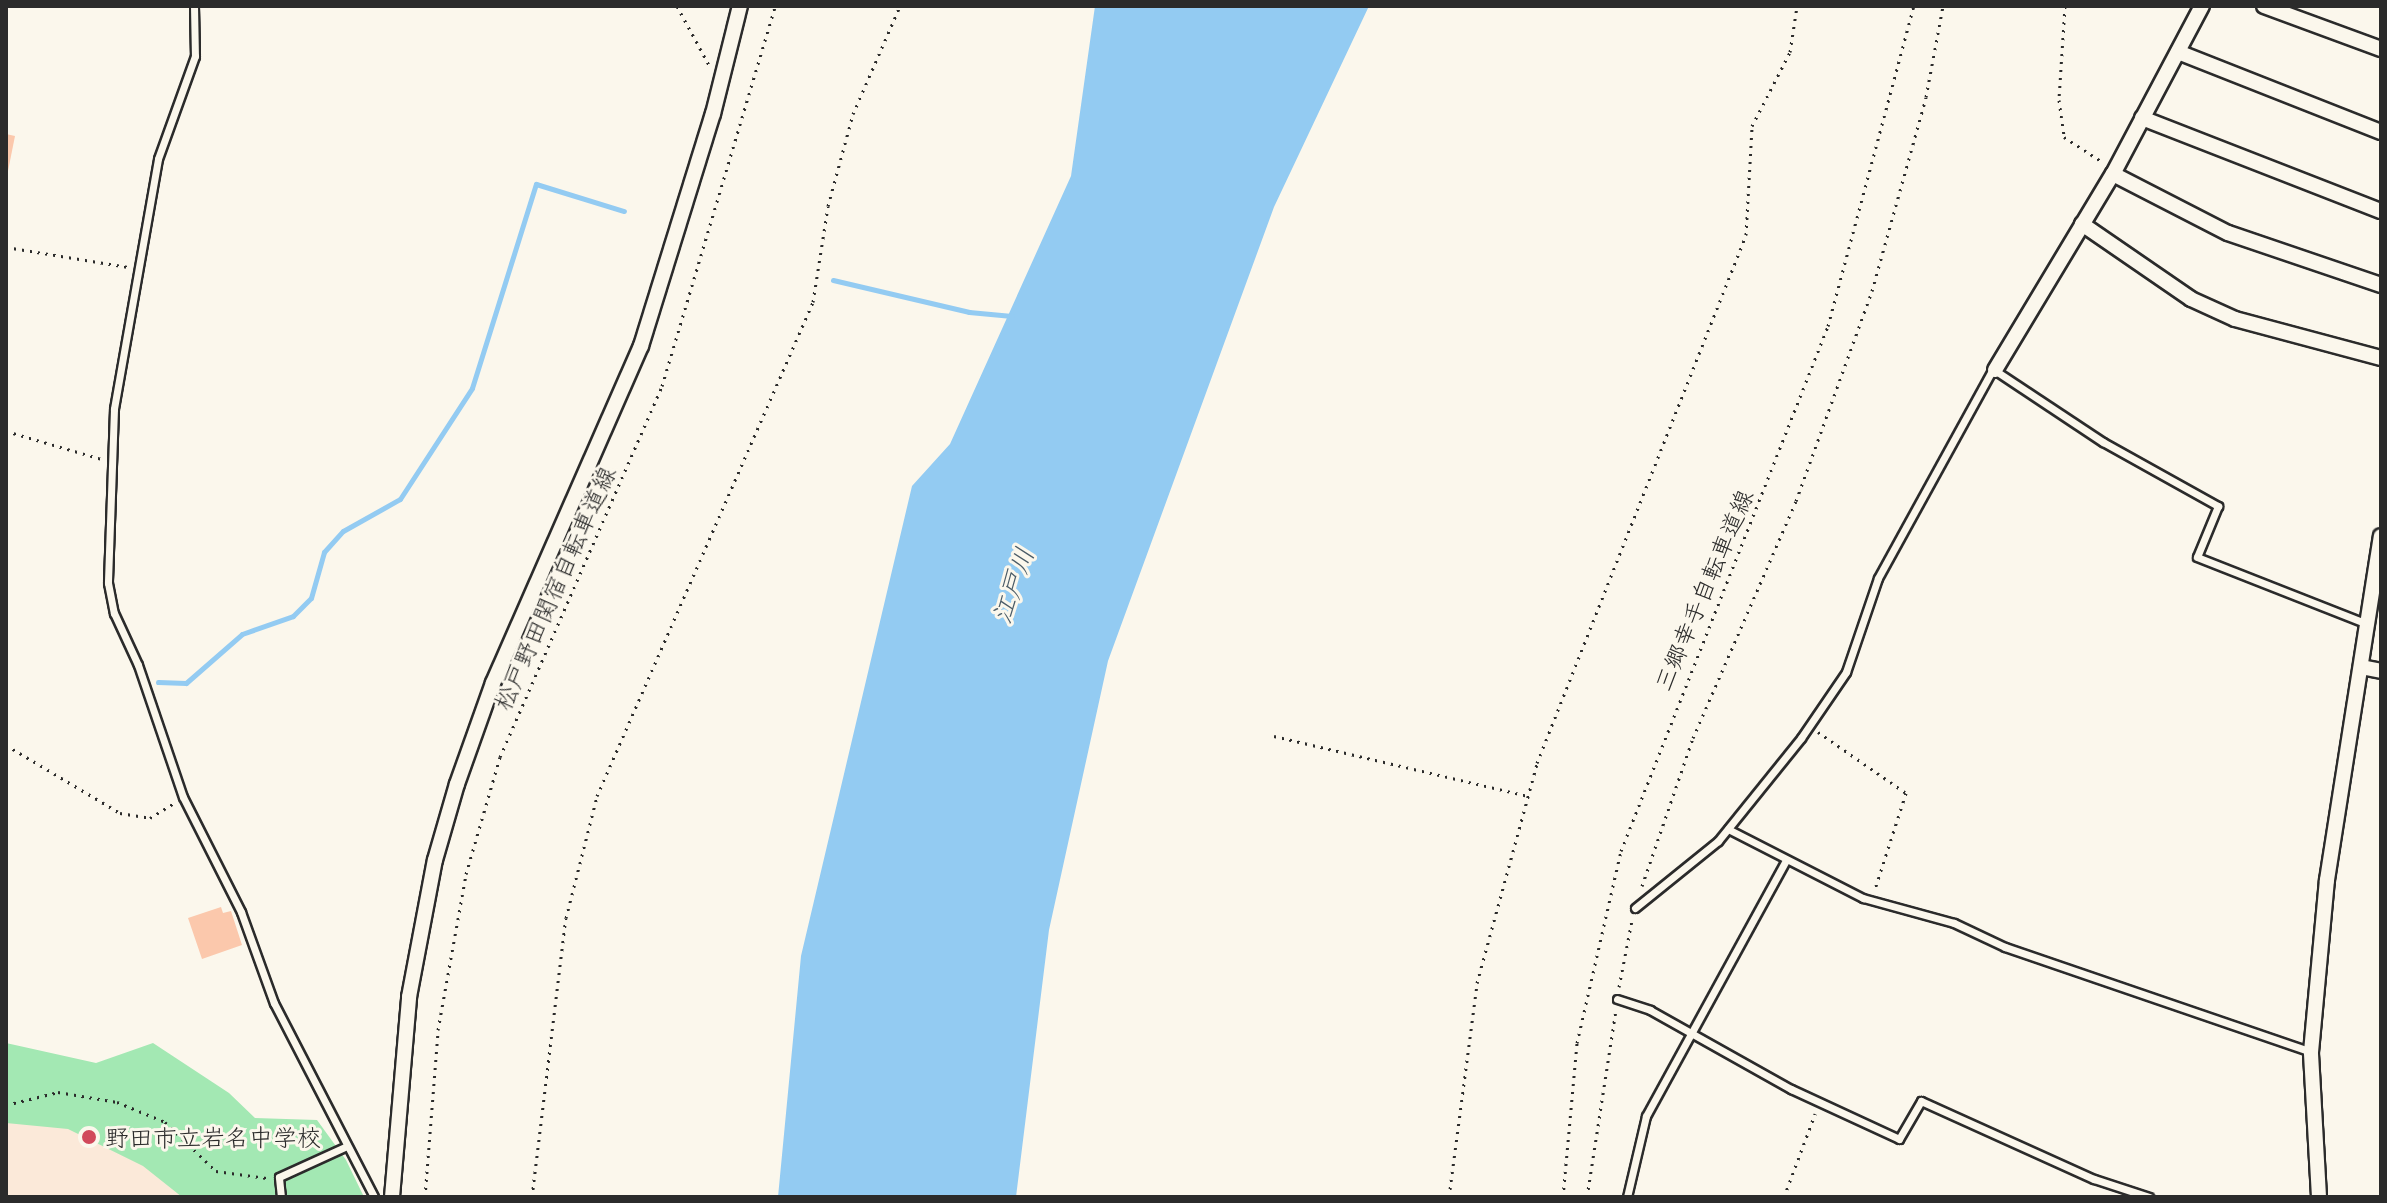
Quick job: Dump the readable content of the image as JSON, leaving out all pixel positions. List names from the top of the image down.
{
  "streets": {
    "path": ["松戸野田関宿自転車道線", "三郷幸手自転車道線"]
  },
  "water": ["江戸川"],
  "places": ["野田市立岩名中学校"]
}
